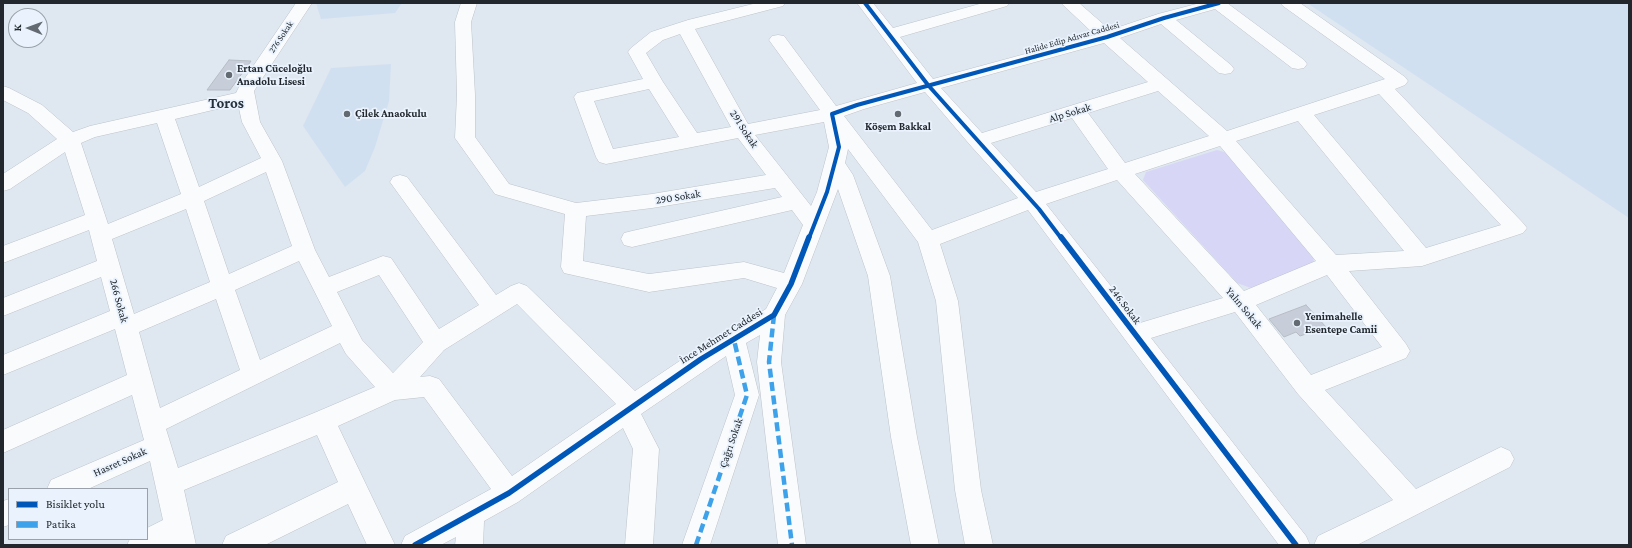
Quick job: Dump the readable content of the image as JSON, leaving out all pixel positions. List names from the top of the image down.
{
  "streets": {
    "street": [
      "276 Sokak",
      "Halide Edip Adıvar Caddesi",
      "Alp Sokak",
      "291 Sokak",
      "290 Sokak",
      "266 Sokak",
      "246.Sokak",
      "Yalın Sokak",
      "İnce Mehmet Caddesi",
      "Çağrı Sokak",
      "Hasret Sokak"
    ]
  },
  "crossings": [
    ["Halide Edip Adıvar Caddesi", "246.Sokak"],
    ["Alp Sokak", "246.Sokak"],
    ["Alp Sokak", "Yalın Sokak"],
    ["291 Sokak", "290 Sokak"],
    ["291 Sokak", "İnce Mehmet Caddesi"],
    ["266 Sokak", "Hasret Sokak"],
    ["İnce Mehmet Caddesi", "Çağrı Sokak"]
  ],
  "districts": ["Toros"],
  "places": [
    "Ertan Cüceloğlu Anadolu Lisesi",
    "Çilek Anaokulu",
    "Köşem Bakkal",
    "Yenimahelle Esentepe Camii"
  ],
  "legend": ["Bisiklet yolu", "Patika"],
  "north": "left"
}
